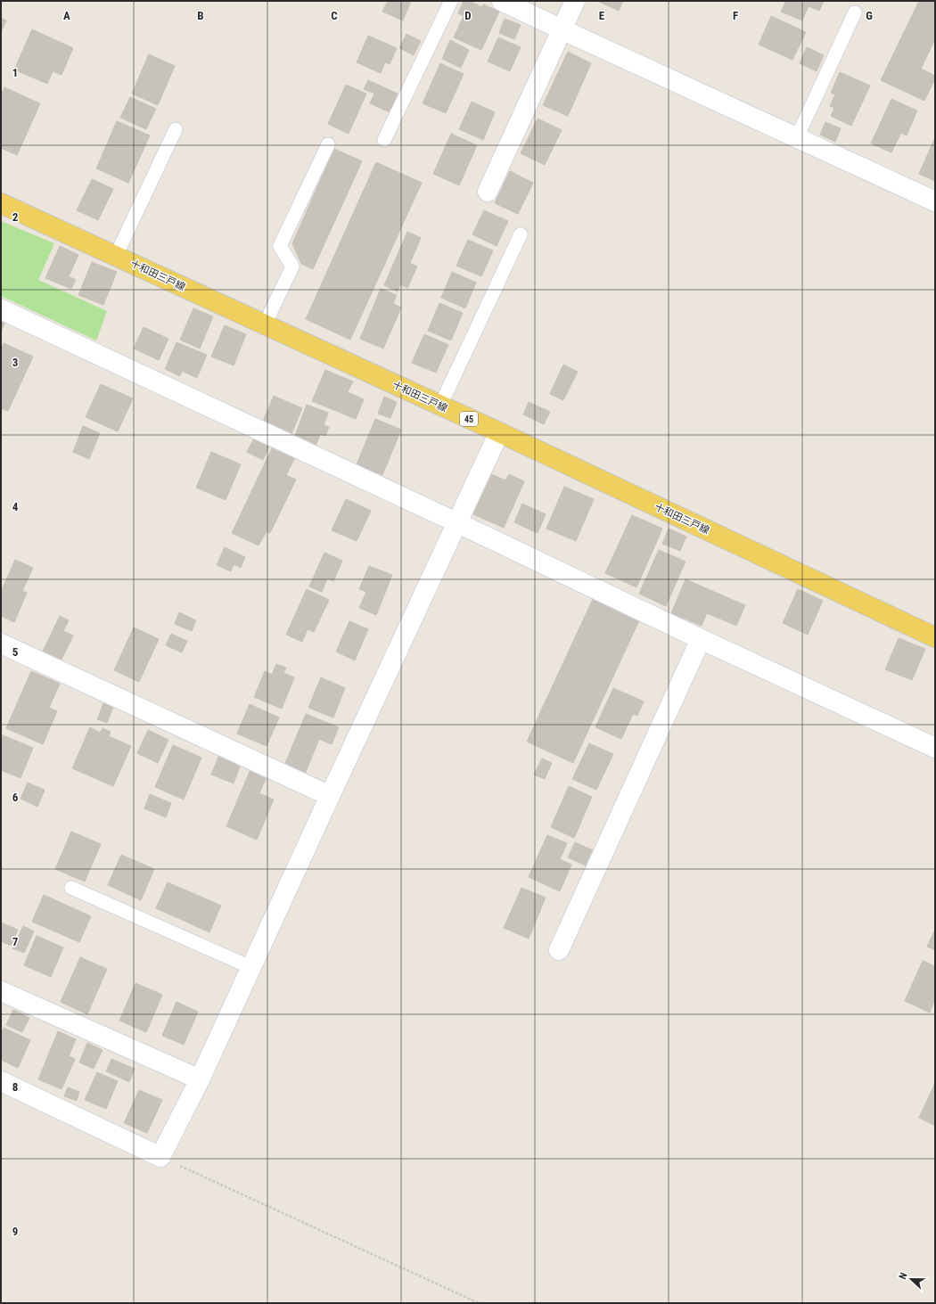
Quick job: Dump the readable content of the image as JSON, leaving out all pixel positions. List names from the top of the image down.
{
  "streets": {
    "main road": ["十和田三戸線", "45"]
  },
  "north": "left",
  "grid": {
    "columns": [
      "A",
      "B",
      "C",
      "D",
      "E",
      "F",
      "G"
    ],
    "rows": [
      "1",
      "2",
      "3",
      "4",
      "5",
      "6",
      "7",
      "8",
      "9"
    ]
  }
}
